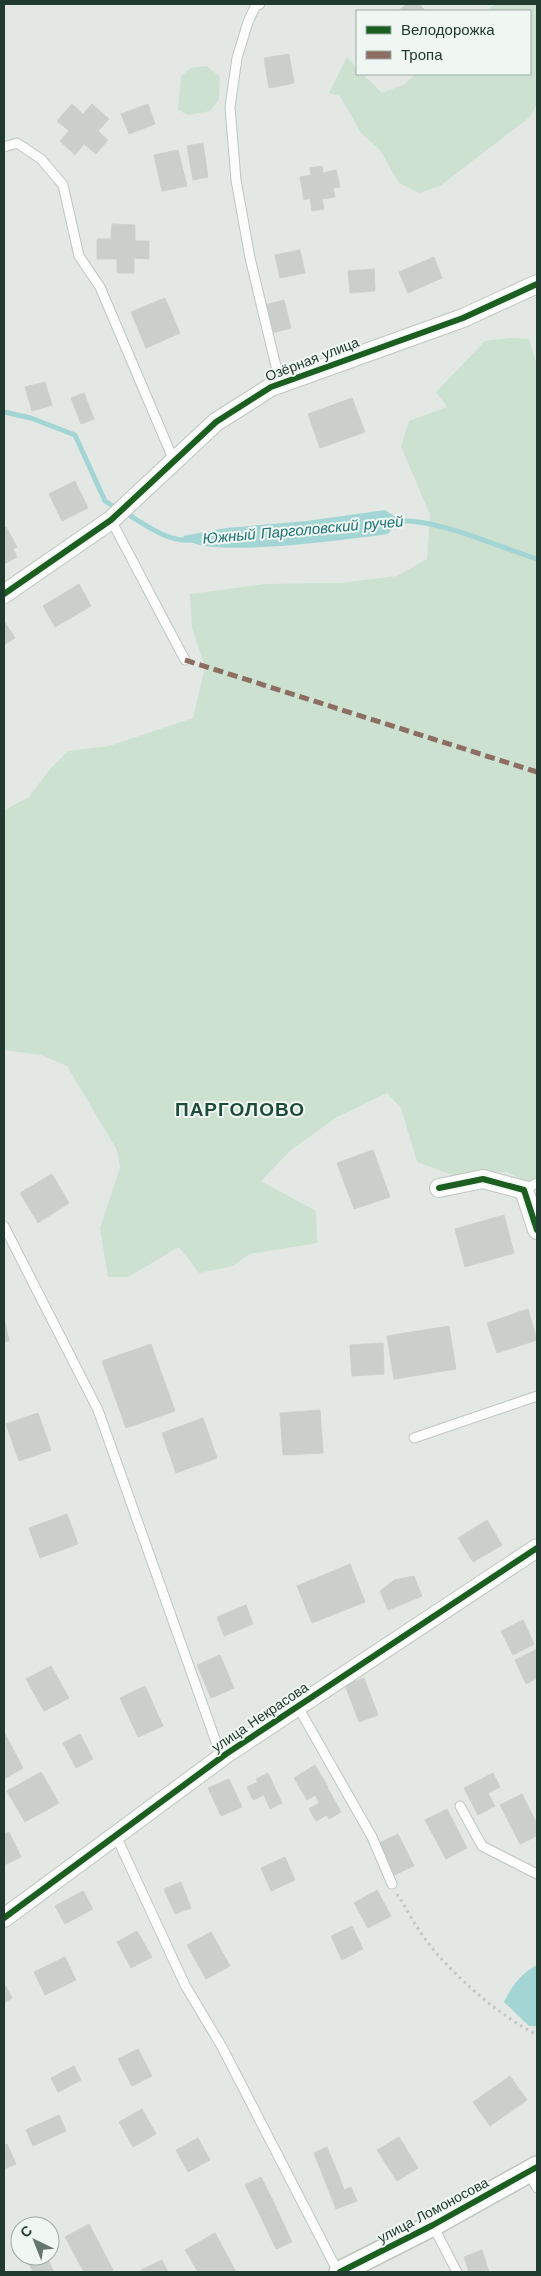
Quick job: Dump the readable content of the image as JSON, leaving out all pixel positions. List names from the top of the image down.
{
  "streets": {
    "street": ["Озёрная улица", "улица Некрасова", "улица Ломоносова"]
  },
  "districts": ["ПАРГОЛОВО"],
  "water": ["Южный Парголовский ручей"],
  "legend": ["Велодорожка", "Тропа"],
  "north": "top left"
}
